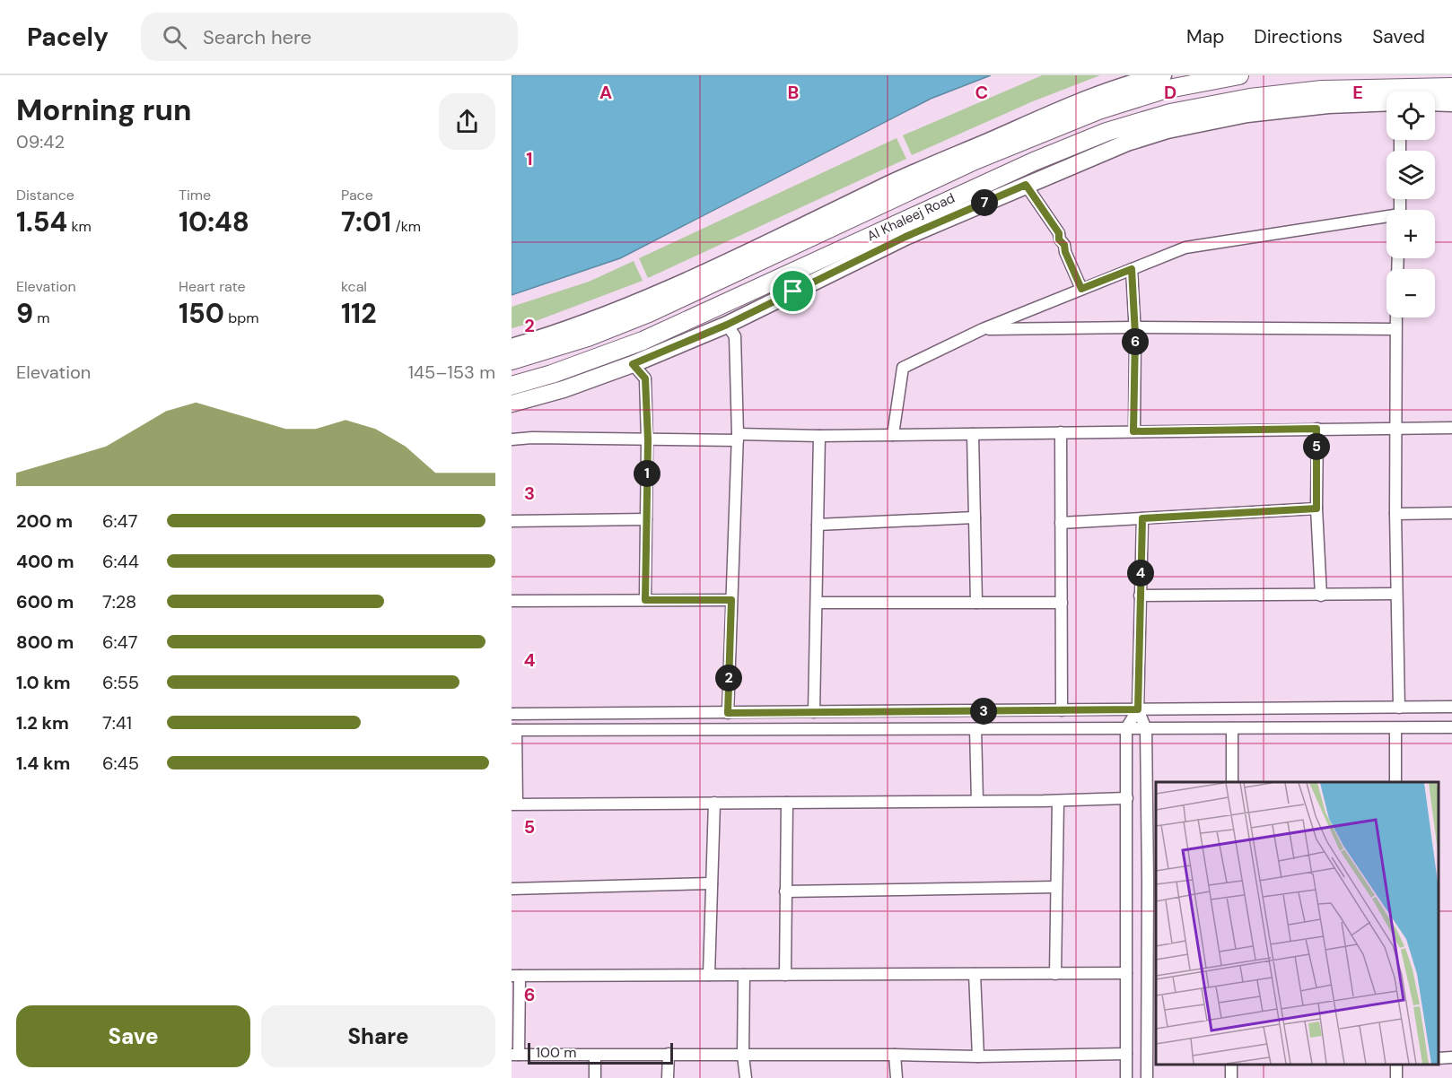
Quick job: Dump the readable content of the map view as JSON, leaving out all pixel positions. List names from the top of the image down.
{
  "streets": {
    "main road": ["Al Khaleej Road"]
  },
  "scale_bar": "100 m",
  "page": {
    "header": "Pacely",
    "search": "Search here",
    "nav": ["Map", "Directions", "Saved"],
    "heading": ["Morning run", "09:42"],
    "map_buttons": ["+", "−"],
    "stats": [
      ["Distance", "1.54 km"],
      ["Time", "10:48"],
      ["Pace", "7:01 /km"],
      ["Elevation", "9 m"],
      ["Heart rate", "150 bpm"],
      ["kcal", "112"]
    ],
    "pins": [
      "7",
      "6",
      "5",
      "1",
      "4",
      "2",
      "3"
    ],
    "chart": ["Elevation", "145–153 m"],
    "list": [
      {
        "name": "200 m",
        "note": "6:47"
      },
      {
        "name": "400 m",
        "note": "6:44"
      },
      {
        "name": "600 m",
        "note": "7:28"
      },
      {
        "name": "800 m",
        "note": "6:47"
      },
      {
        "name": "1.0 km",
        "note": "6:55"
      },
      {
        "name": "1.2 km",
        "note": "7:41"
      },
      {
        "name": "1.4 km",
        "note": "6:45"
      }
    ],
    "buttons": ["Save", "Share"],
    "scale": "100 m"
  },
  "grid": {
    "columns": [
      "A",
      "B",
      "C",
      "D",
      "E"
    ],
    "rows": [
      "1",
      "2",
      "3",
      "4",
      "5",
      "6"
    ]
  }
}
